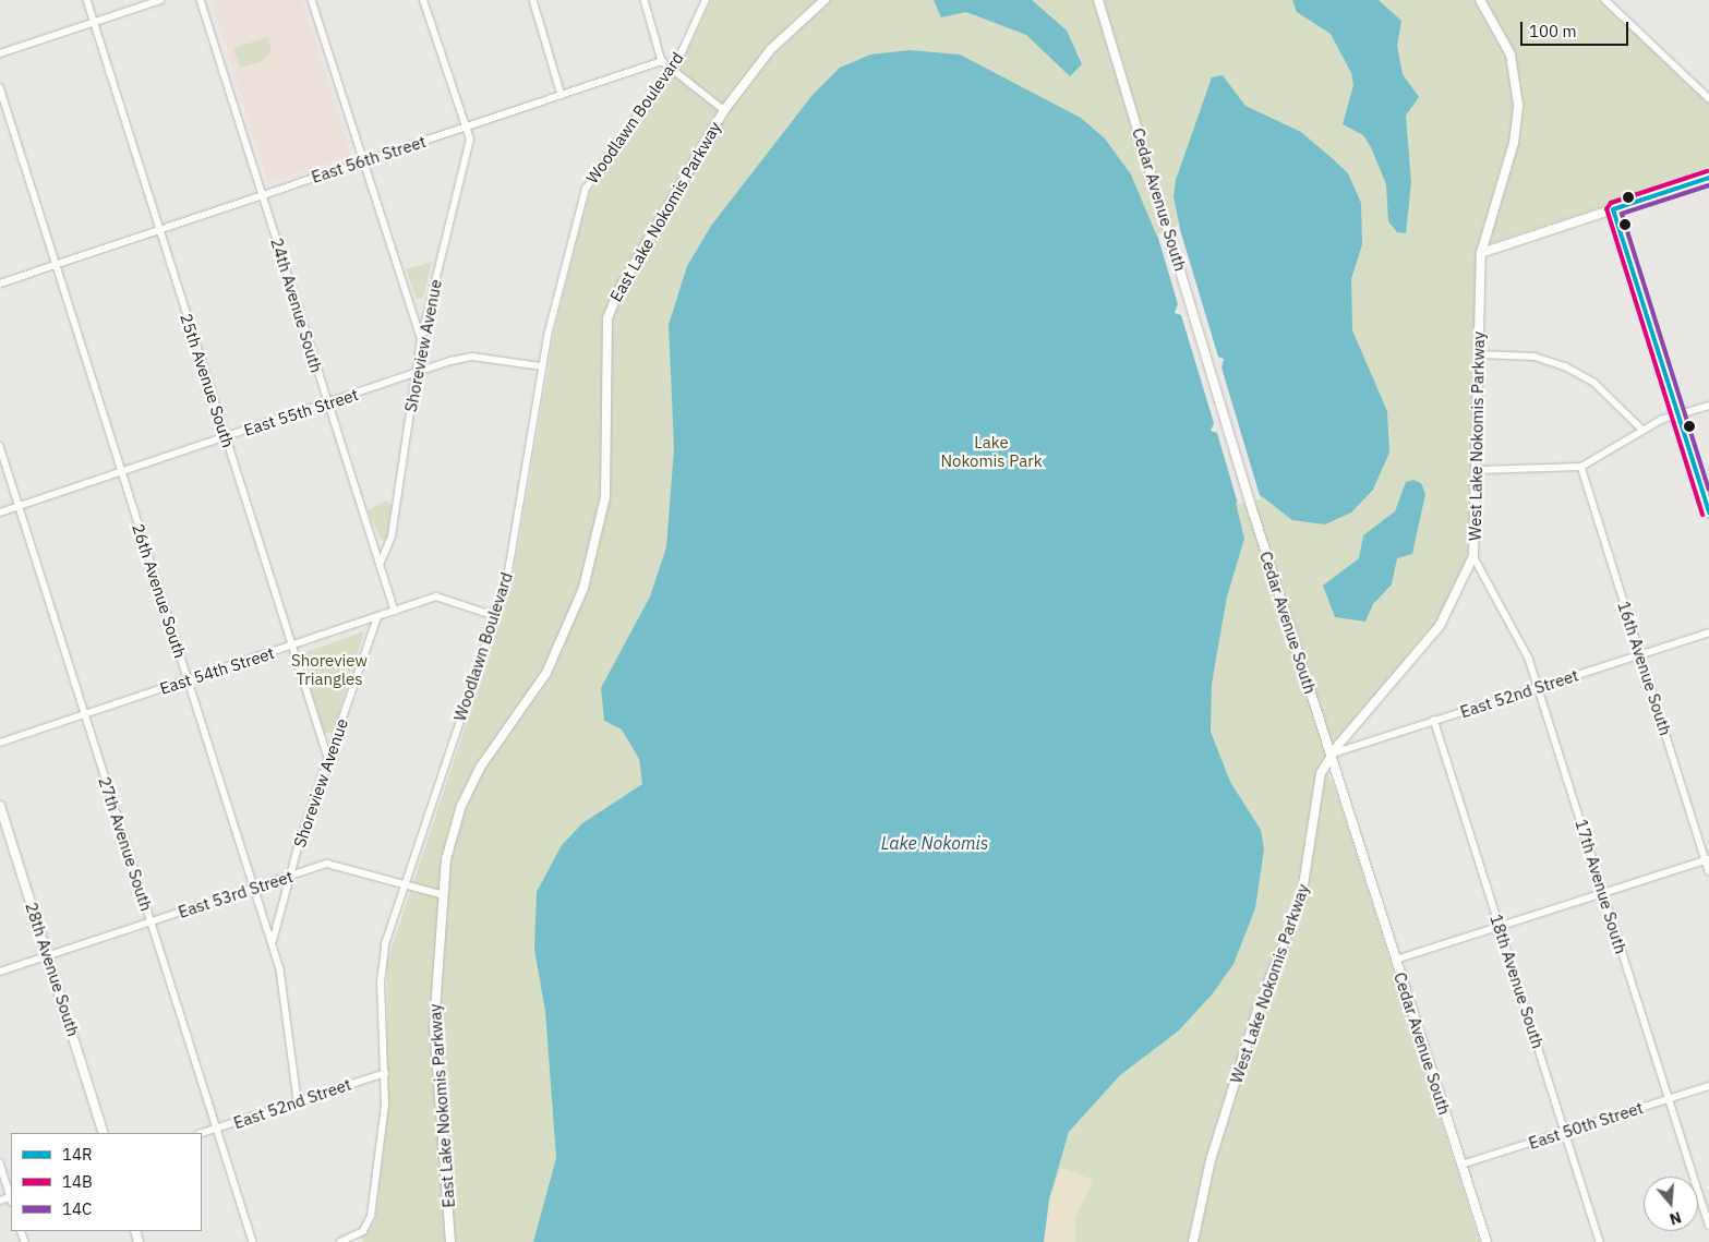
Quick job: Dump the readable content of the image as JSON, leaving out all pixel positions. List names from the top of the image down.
{
  "streets": {
    "street": [
      "Woodlawn Boulevard",
      "East 56th Street",
      "Cedar Avenue South",
      "East Lake Nokomis Parkway",
      "24th Avenue South",
      "Shoreview Avenue",
      "25th Avenue South",
      "East 55th Street",
      "West Lake Nokomis Parkway",
      "26th Avenue South",
      "16th Avenue South",
      "East 54th Street",
      "East 52nd Street",
      "27th Avenue South",
      "17th Avenue South",
      "East 53rd Street",
      "28th Avenue South",
      "18th Avenue South",
      "East 50th Street"
    ]
  },
  "crossings": [
    ["Woodlawn Boulevard", "East 55th Street"],
    ["Woodlawn Boulevard", "East 54th Street"],
    ["Woodlawn Boulevard", "East 52nd Street"],
    ["Woodlawn Boulevard", "East 53rd Street"],
    ["East 56th Street", "24th Avenue South"],
    ["East 56th Street", "Shoreview Avenue"],
    ["East 56th Street", "25th Avenue South"],
    ["East 56th Street", "26th Avenue South"],
    ["Cedar Avenue South", "West Lake Nokomis Parkway"],
    ["Cedar Avenue South", "East 52nd Street"],
    ["Cedar Avenue South", "East 50th Street"],
    ["East Lake Nokomis Parkway", "East 53rd Street"],
    ["24th Avenue South", "Shoreview Avenue"],
    ["24th Avenue South", "East 55th Street"],
    ["24th Avenue South", "East 54th Street"],
    ["Shoreview Avenue", "25th Avenue South"],
    ["Shoreview Avenue", "East 55th Street"],
    ["Shoreview Avenue", "26th Avenue South"],
    ["Shoreview Avenue", "East 54th Street"],
    ["Shoreview Avenue", "East 53rd Street"],
    ["25th Avenue South", "East 55th Street"],
    ["25th Avenue South", "East 54th Street"],
    ["East 55th Street", "26th Avenue South"],
    ["East 55th Street", "27th Avenue South"],
    ["West Lake Nokomis Parkway", "East 52nd Street"],
    ["West Lake Nokomis Parkway", "17th Avenue South"],
    ["26th Avenue South", "East 54th Street"],
    ["26th Avenue South", "East 52nd Street"],
    ["26th Avenue South", "East 53rd Street"],
    ["16th Avenue South", "East 52nd Street"],
    ["East 54th Street", "27th Avenue South"],
    ["East 52nd Street", "27th Avenue South"],
    ["East 52nd Street", "17th Avenue South"],
    ["East 52nd Street", "18th Avenue South"],
    ["27th Avenue South", "East 53rd Street"],
    ["17th Avenue South", "East 50th Street"],
    ["East 53rd Street", "28th Avenue South"],
    ["18th Avenue South", "East 50th Street"]
  ],
  "water": ["Lake Nokomis"],
  "parks": ["Lake Nokomis Park", "Shoreview Triangles"],
  "lines": ["transit line 14B", "transit line 14R", "transit line 14C"],
  "legend": ["14R", "14B", "14C"],
  "scale_bar": "100 m",
  "north": "bottom"
}
